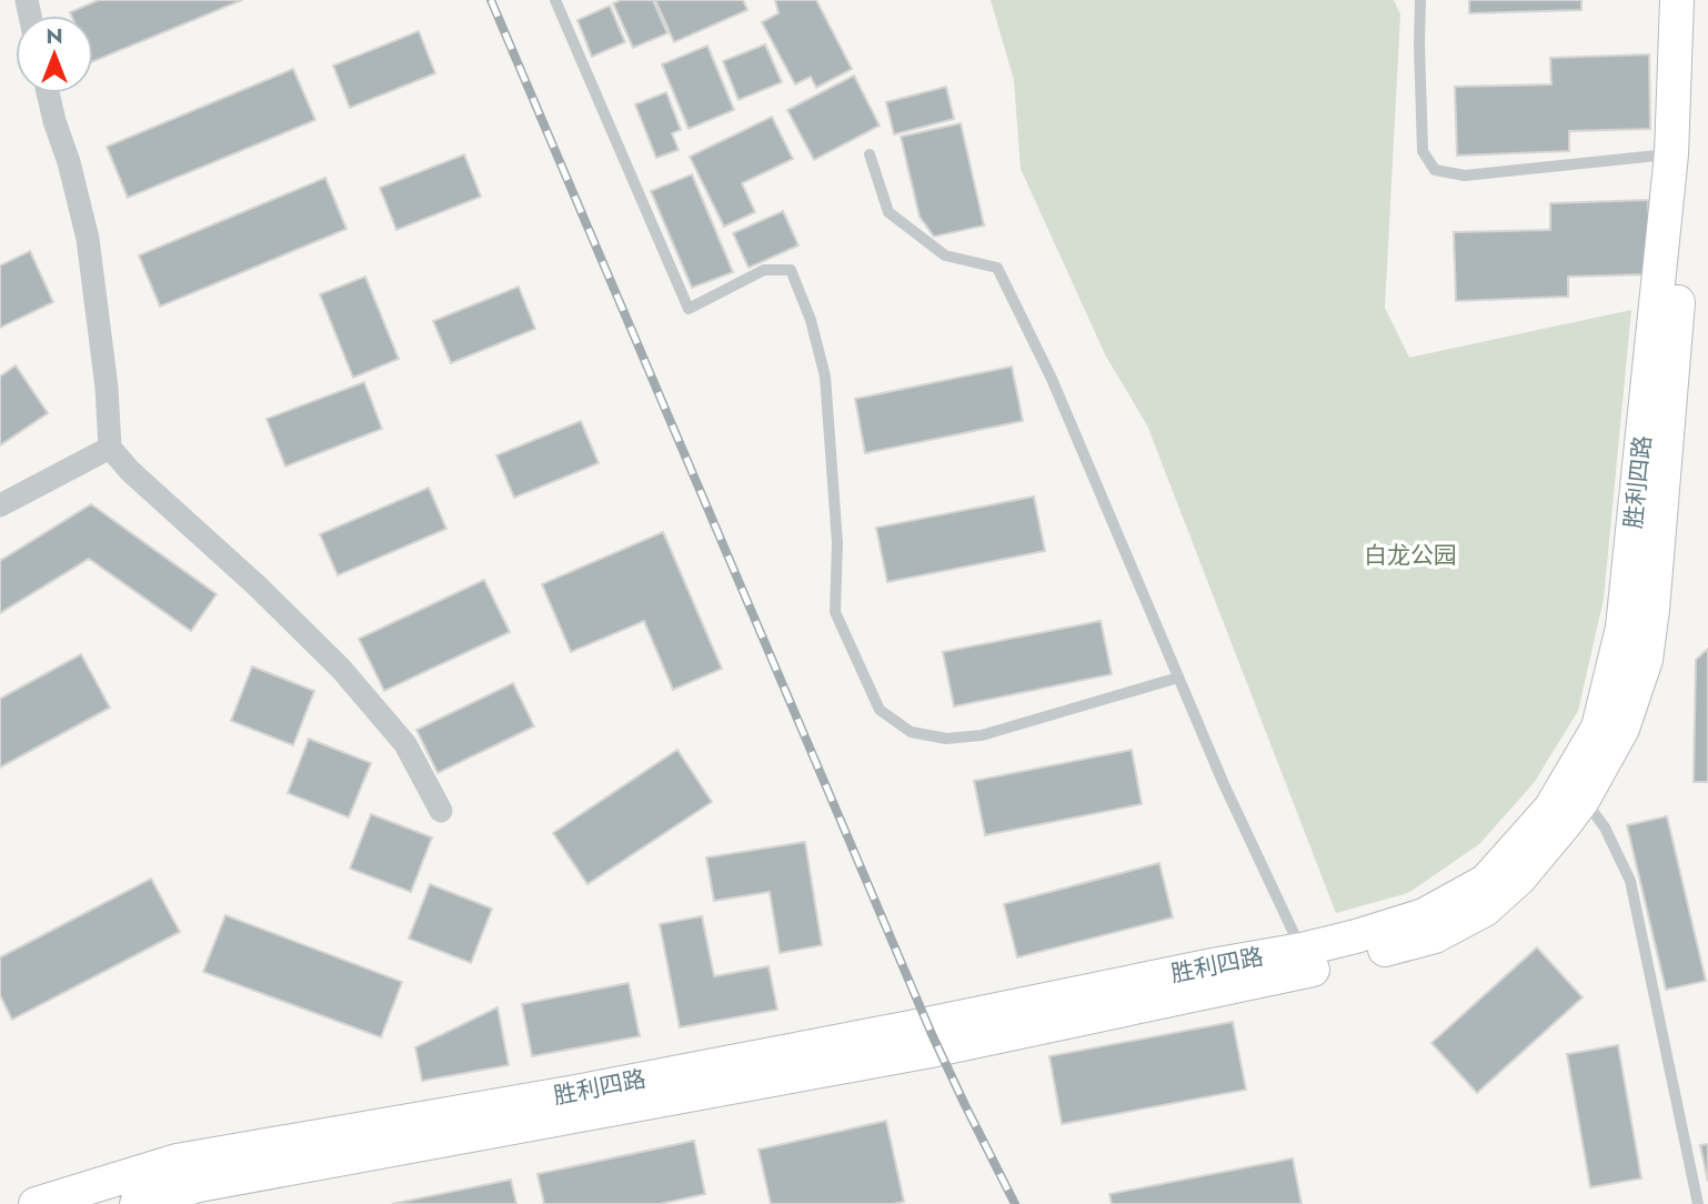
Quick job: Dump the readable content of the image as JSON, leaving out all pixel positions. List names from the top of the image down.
{
  "streets": {
    "main road": ["胜利四路"]
  },
  "parks": ["白龙公园"],
  "north": "top"
}
